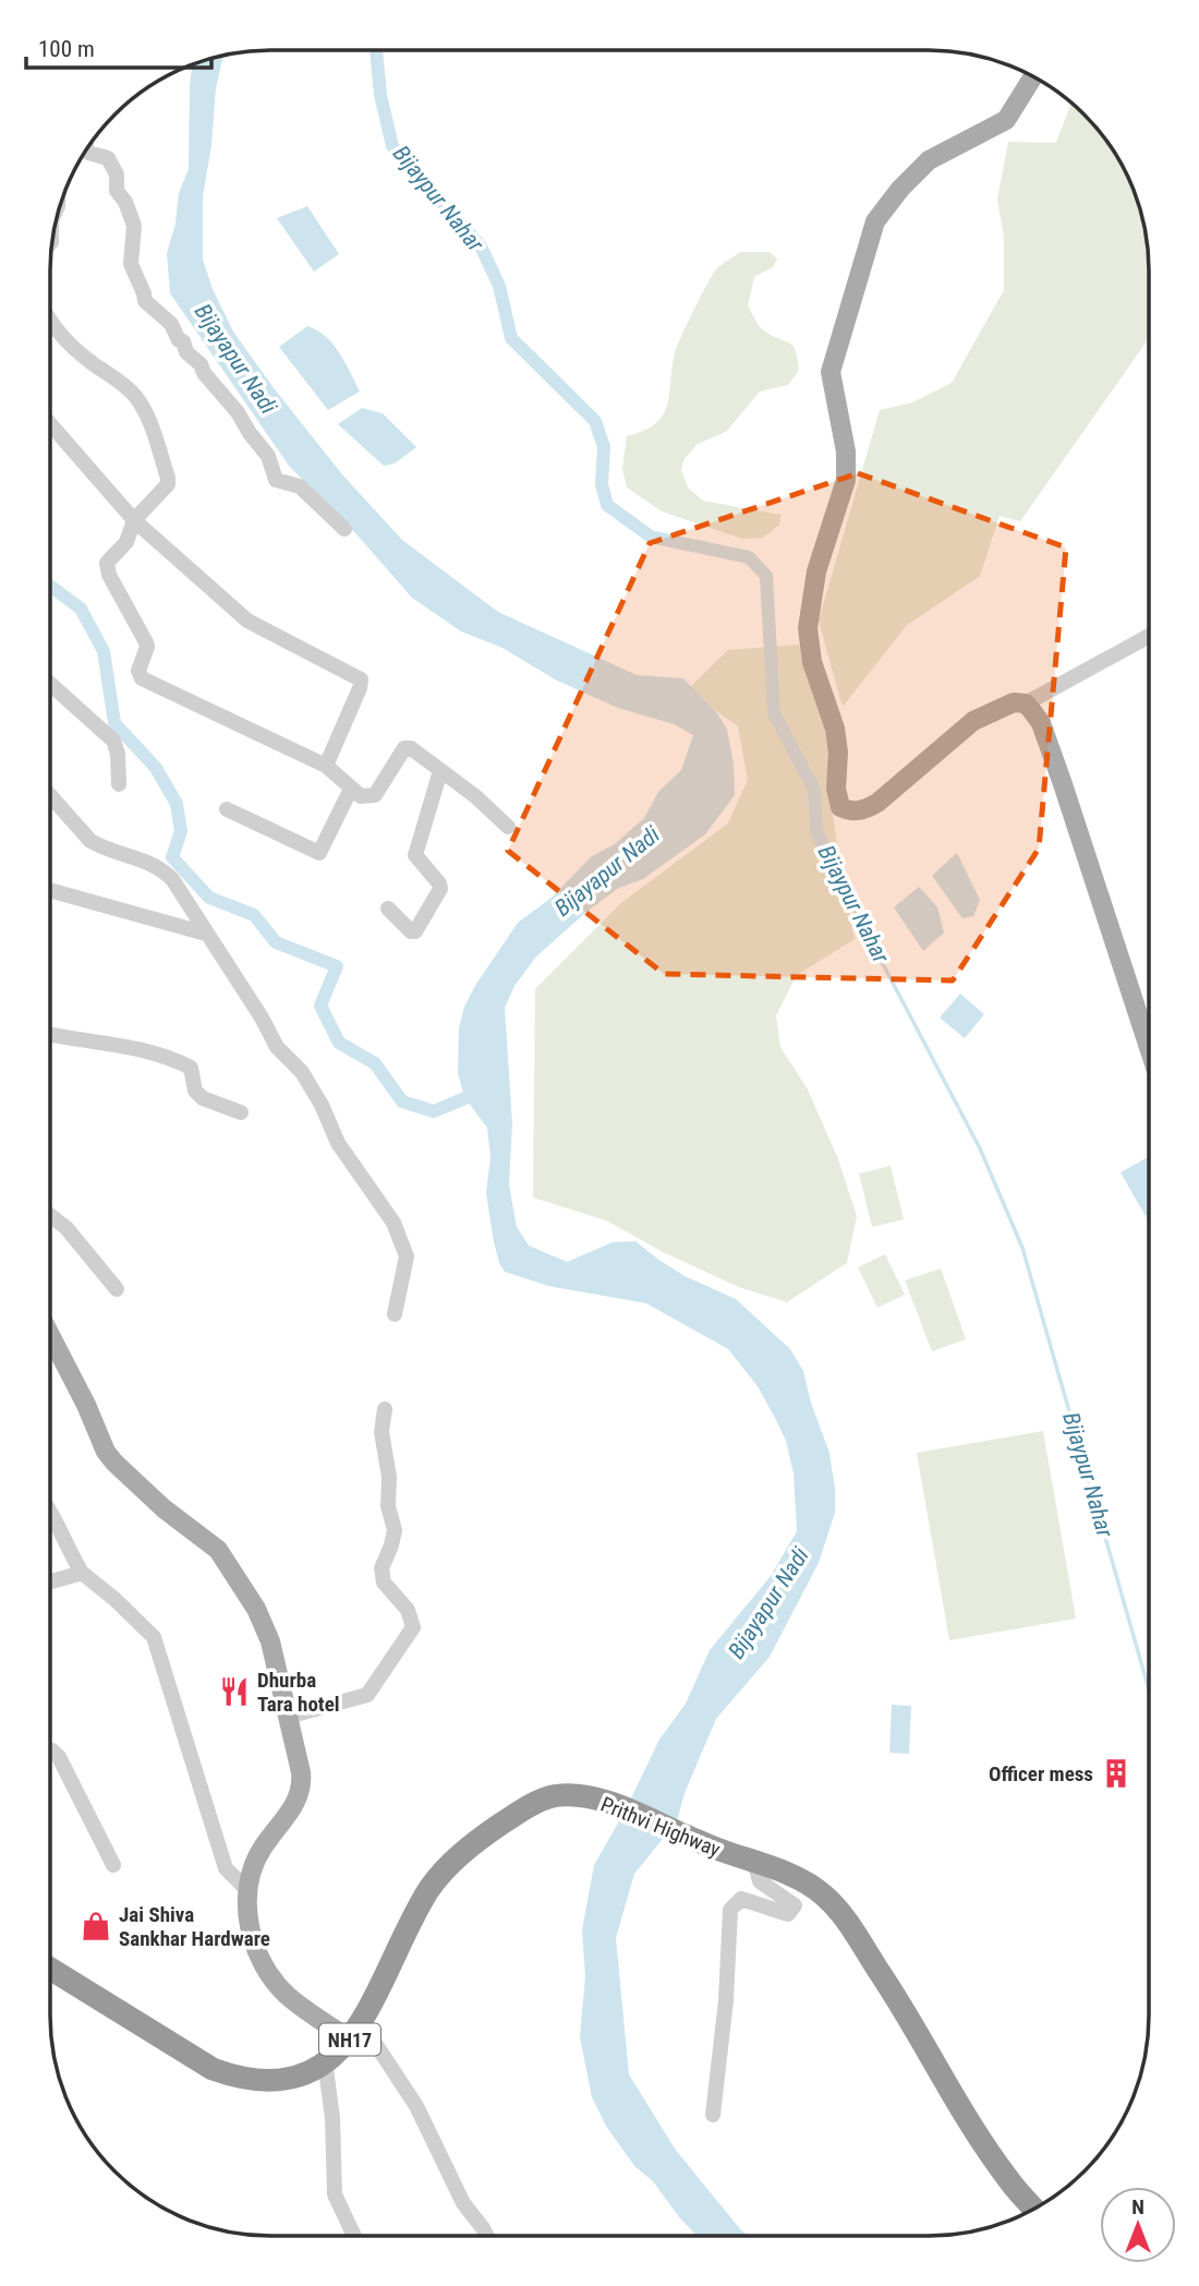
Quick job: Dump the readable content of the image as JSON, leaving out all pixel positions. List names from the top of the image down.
{
  "streets": {
    "highway": ["Prithvi Highway", "NH17"]
  },
  "water": ["Bijaypur Nahar", "Bijayapur Nadi"],
  "places": {
    "restaurant": ["Dhurba Tara hotel"],
    "building": ["Officer mess"],
    "shop": ["Jai Shiva Sankhar Hardware"]
  },
  "scale_bar": "100 m",
  "north": "top"
}
